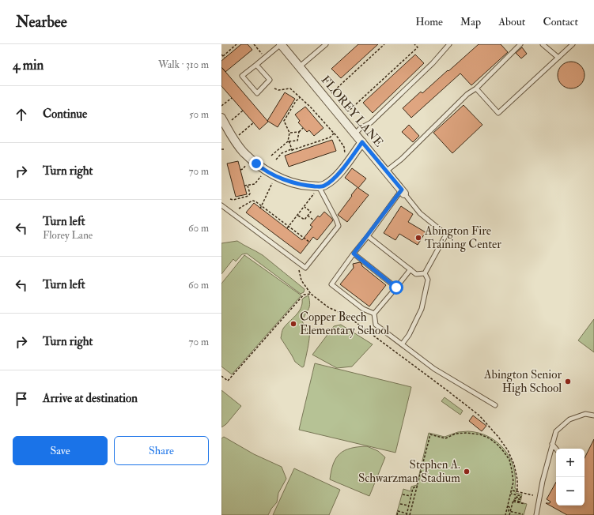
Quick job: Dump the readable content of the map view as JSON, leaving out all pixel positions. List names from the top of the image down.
{
  "streets": {
    "street": ["FLOREY LANE"]
  },
  "places": [
    "Abington Fire Training Center",
    "Copper Beech Elementary School",
    "Abington Senior High School",
    "Stephen A. Schwarzman Stadium"
  ],
  "page": {
    "header": "Nearbee",
    "nav": [
      "Home",
      "Map",
      "About",
      "Contact"
    ],
    "heading": ["4 min", "Walk · 310 m"],
    "list": [
      ["Continue", "50 m"],
      ["Turn right", "70 m"],
      ["Turn left", "Florey Lane", "60 m"],
      ["Turn left", "60 m"],
      ["Turn right", "70 m"],
      "Arrive at destination"
    ],
    "buttons": ["Save", "Share"],
    "map_buttons": ["+", "−"]
  }
}
